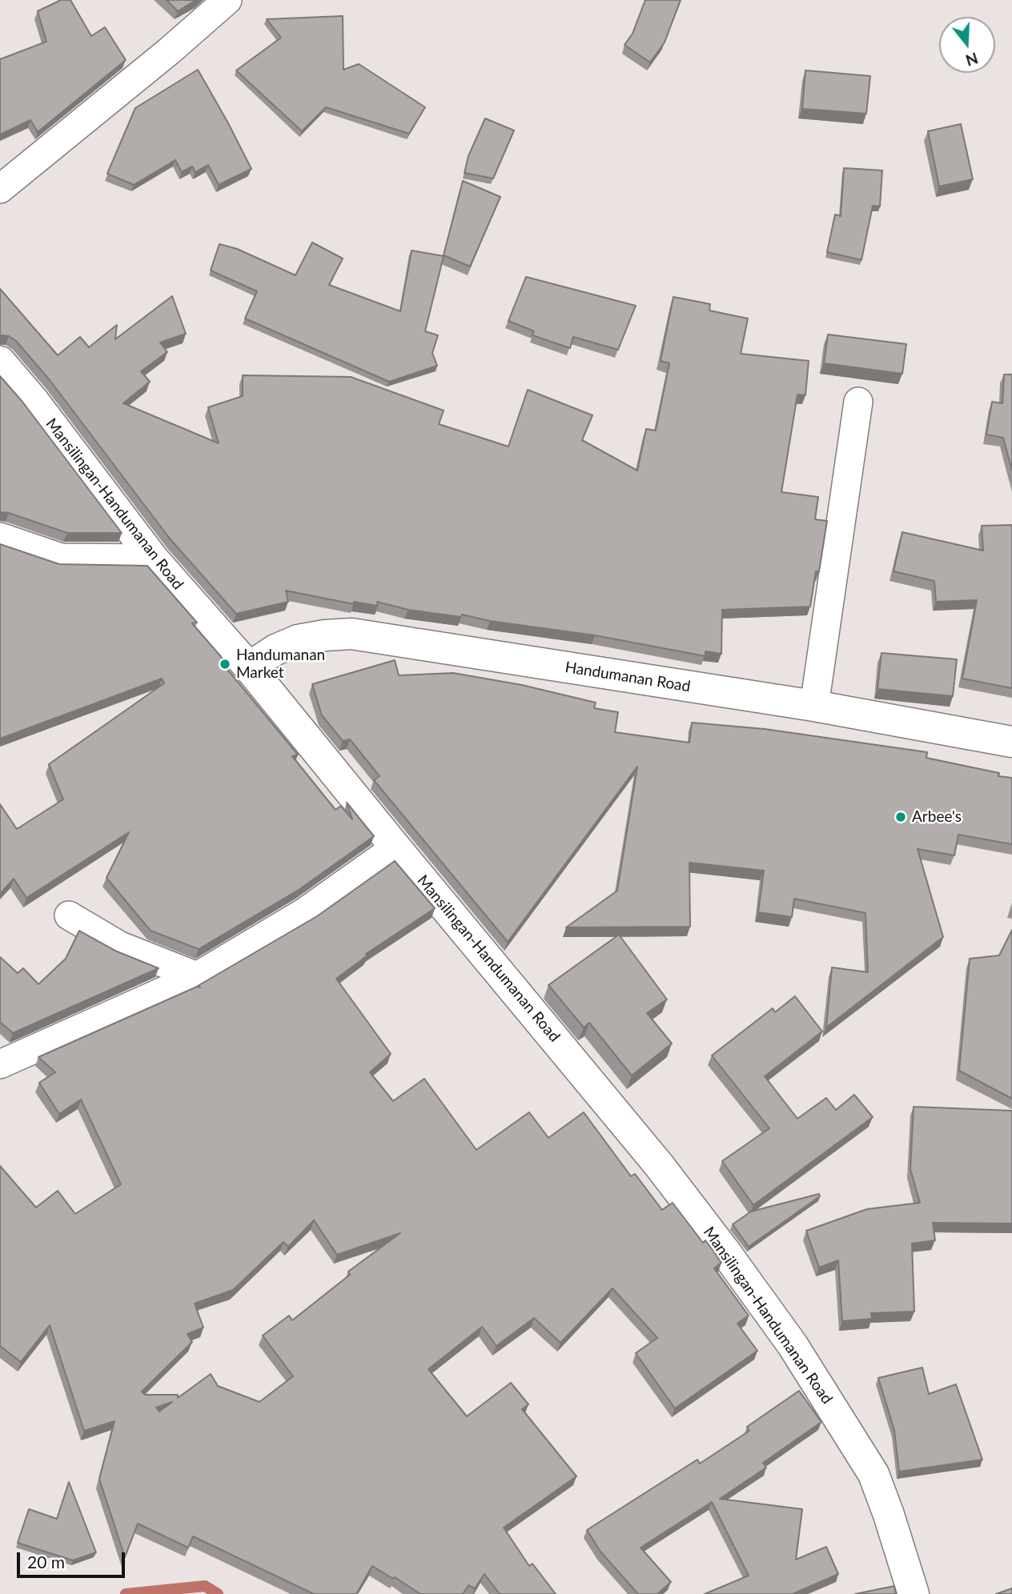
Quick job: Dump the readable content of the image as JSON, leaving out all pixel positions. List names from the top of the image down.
{
  "streets": {
    "street": ["Mansilingan-Handumanan Road", "Handumanan Road"]
  },
  "crossings": [
    ["Mansilingan-Handumanan Road", "Handumanan Road"]
  ],
  "places": ["Handumanan Market", "Arbee's"],
  "scale_bar": "20 m",
  "north": "bottom"
}
